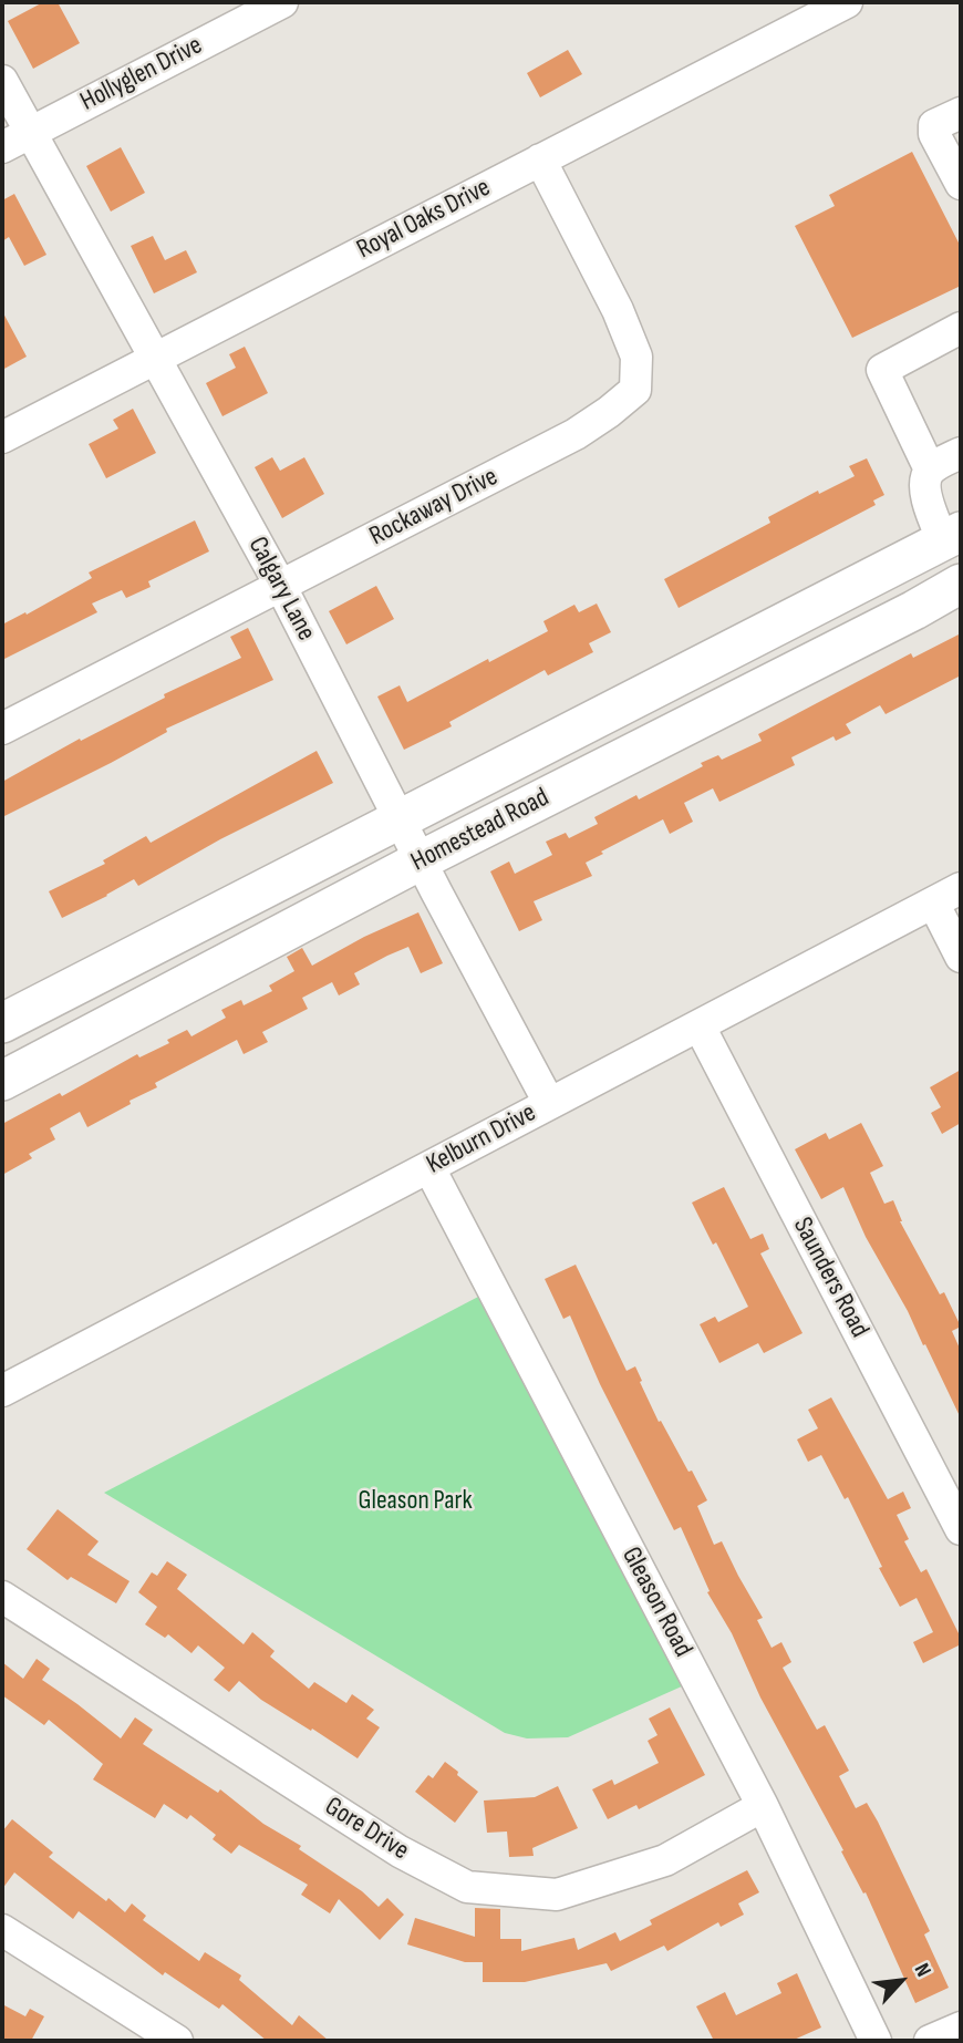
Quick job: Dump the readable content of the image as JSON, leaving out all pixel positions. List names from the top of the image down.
{
  "streets": {
    "main road": ["Homestead Road"],
    "street": [
      "Hollyglen Drive",
      "Royal Oaks Drive",
      "Rockaway Drive",
      "Calgary Lane",
      "Kelburn Drive",
      "Saunders Road",
      "Gleason Road",
      "Gore Drive"
    ]
  },
  "crossings": [
    ["Hollyglen Drive", "Calgary Lane"],
    ["Royal Oaks Drive", "Rockaway Drive"],
    ["Royal Oaks Drive", "Calgary Lane"],
    ["Rockaway Drive", "Calgary Lane"],
    ["Calgary Lane", "Homestead Road"],
    ["Calgary Lane", "Kelburn Drive"],
    ["Kelburn Drive", "Saunders Road"],
    ["Kelburn Drive", "Gleason Road"],
    ["Gleason Road", "Gore Drive"]
  ],
  "parks": ["Gleason Park"],
  "north": "top right"
}
